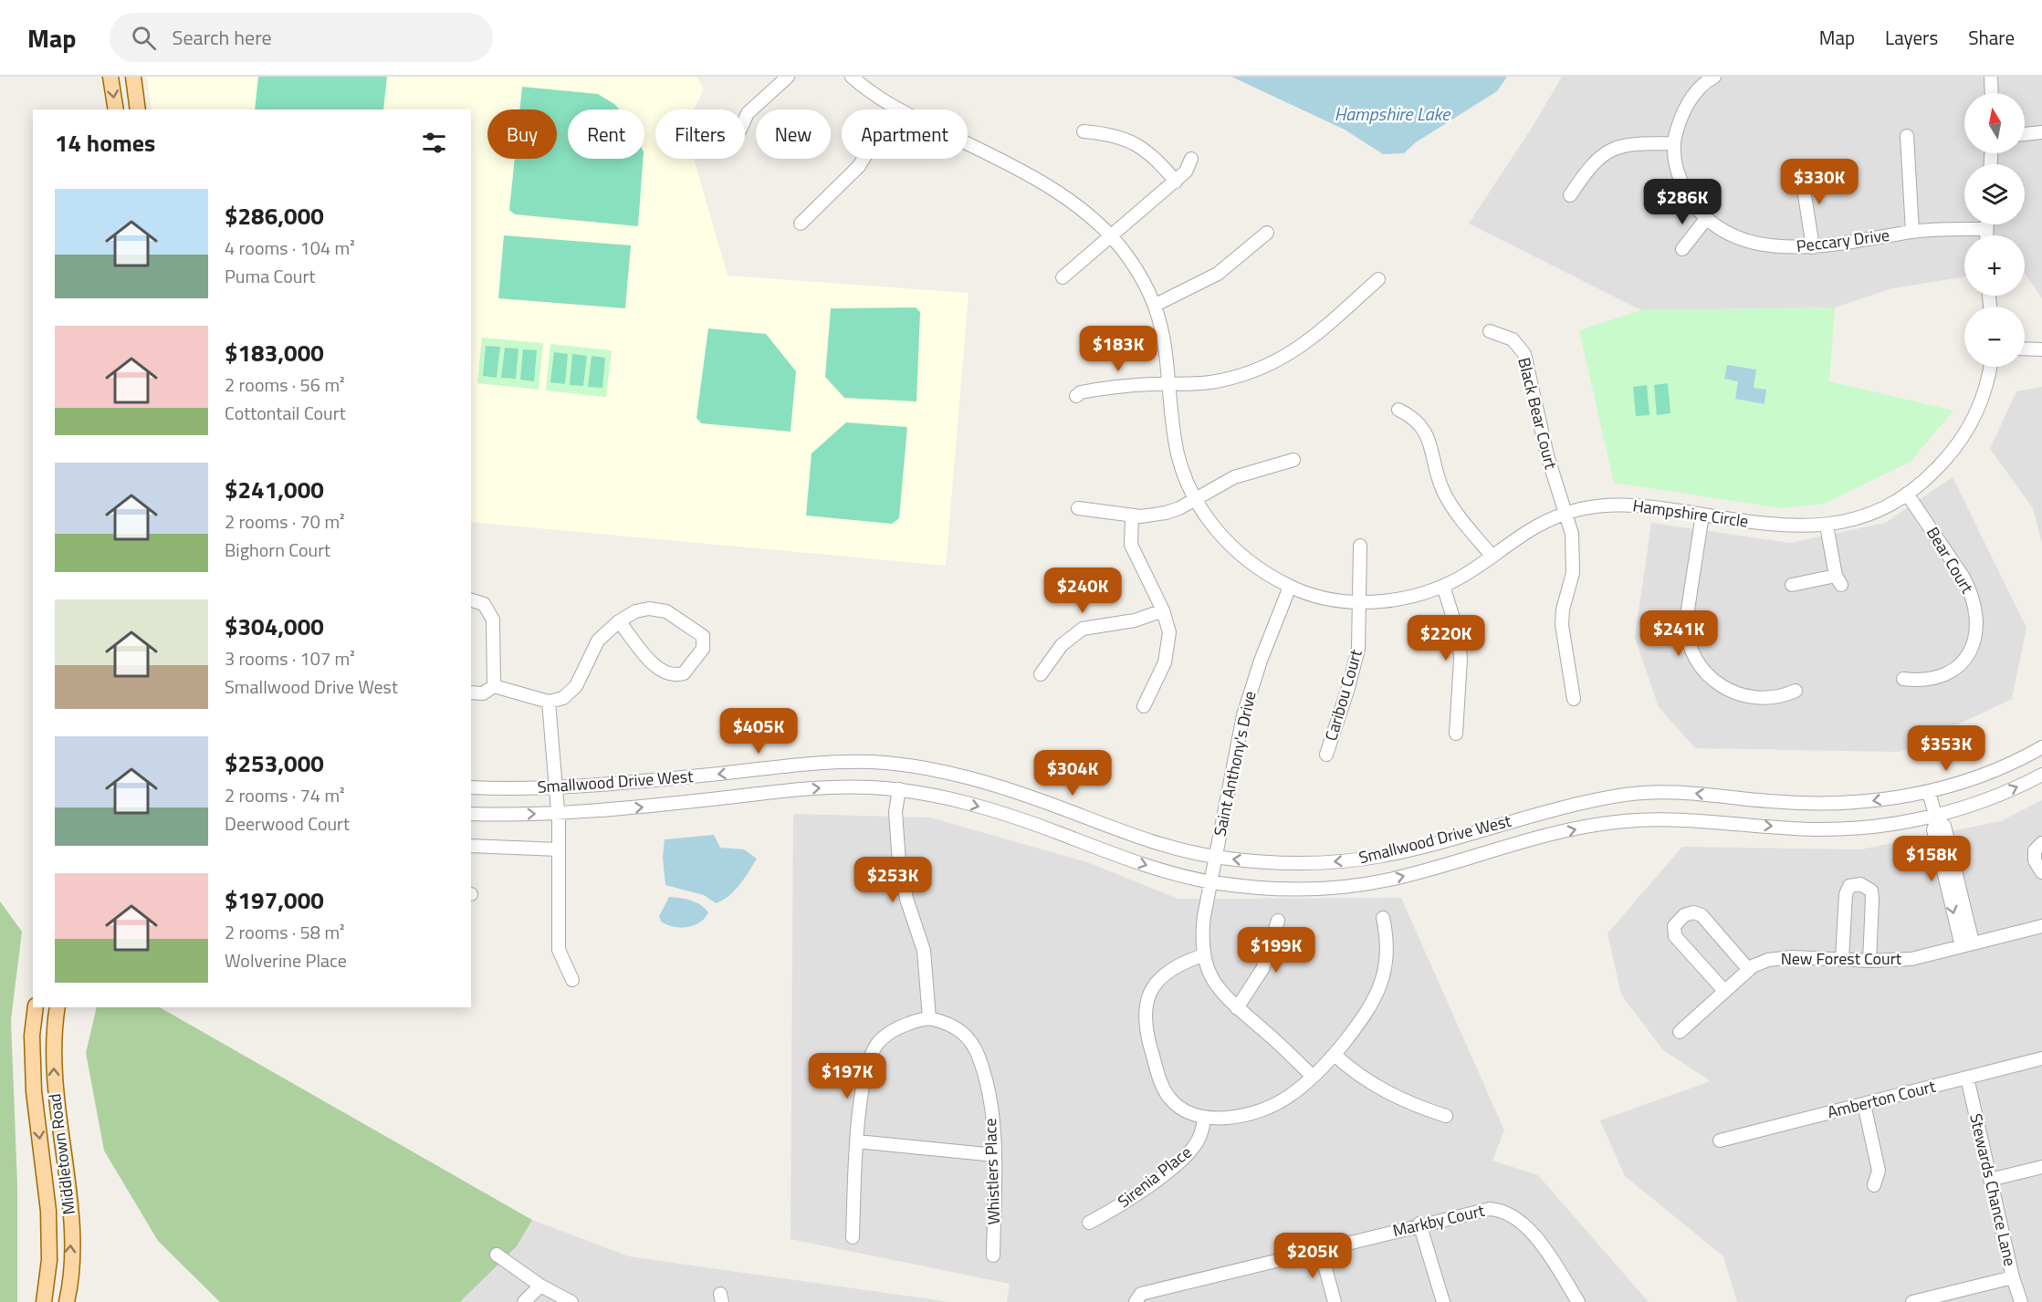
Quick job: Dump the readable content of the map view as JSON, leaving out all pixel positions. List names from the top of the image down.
{
  "streets": {
    "main road": ["Middletown Road"],
    "street": [
      "Peccary Drive",
      "Black Bear Court",
      "Hampshire Circle",
      "Bear Court",
      "Caribou Court",
      "Saint Anthony's Drive",
      "Smallwood Drive West",
      "New Forest Court",
      "Amberton Court",
      "Whistlers Place",
      "Sirenia Place",
      "Stewards Chance Lane",
      "Markby Court"
    ]
  },
  "crossings": [
    ["Black Bear Court", "Hampshire Circle"],
    ["Hampshire Circle", "Bear Court"],
    ["Hampshire Circle", "Caribou Court"],
    ["Hampshire Circle", "Saint Anthony's Drive"],
    ["Saint Anthony's Drive", "Smallwood Drive West"],
    ["Amberton Court", "Stewards Chance Lane"]
  ],
  "water": ["Hampshire Lake"],
  "north": "top",
  "page": {
    "header": "Map",
    "search": "Search here",
    "nav": ["Map", "Layers", "Share"],
    "map_buttons": ["+", "−"],
    "chip": [
      "Buy",
      "Rent",
      "Filters",
      "New",
      "Apartment"
    ],
    "heading": "14 homes",
    "price": [
      "$330K",
      "$286K",
      "$183K",
      "$240K",
      "$241K",
      "$220K",
      "$405K",
      "$353K",
      "$304K",
      "$158K",
      "$253K",
      "$199K",
      "$197K",
      "$205K"
    ],
    "list": [
      {
        "name": "$286,000",
        "note": "4 rooms · 104 m² · Puma Court"
      },
      {
        "name": "$183,000",
        "note": "2 rooms · 56 m² · Cottontail Court"
      },
      {
        "name": "$241,000",
        "note": "2 rooms · 70 m² · Bighorn Court"
      },
      {
        "name": "$304,000",
        "note": "3 rooms · 107 m² · Smallwood Drive West"
      },
      {
        "name": "$253,000",
        "note": "2 rooms · 74 m² · Deerwood Court"
      },
      {
        "name": "$197,000",
        "note": "2 rooms · 58 m² · Wolverine Place"
      }
    ]
  }
}
